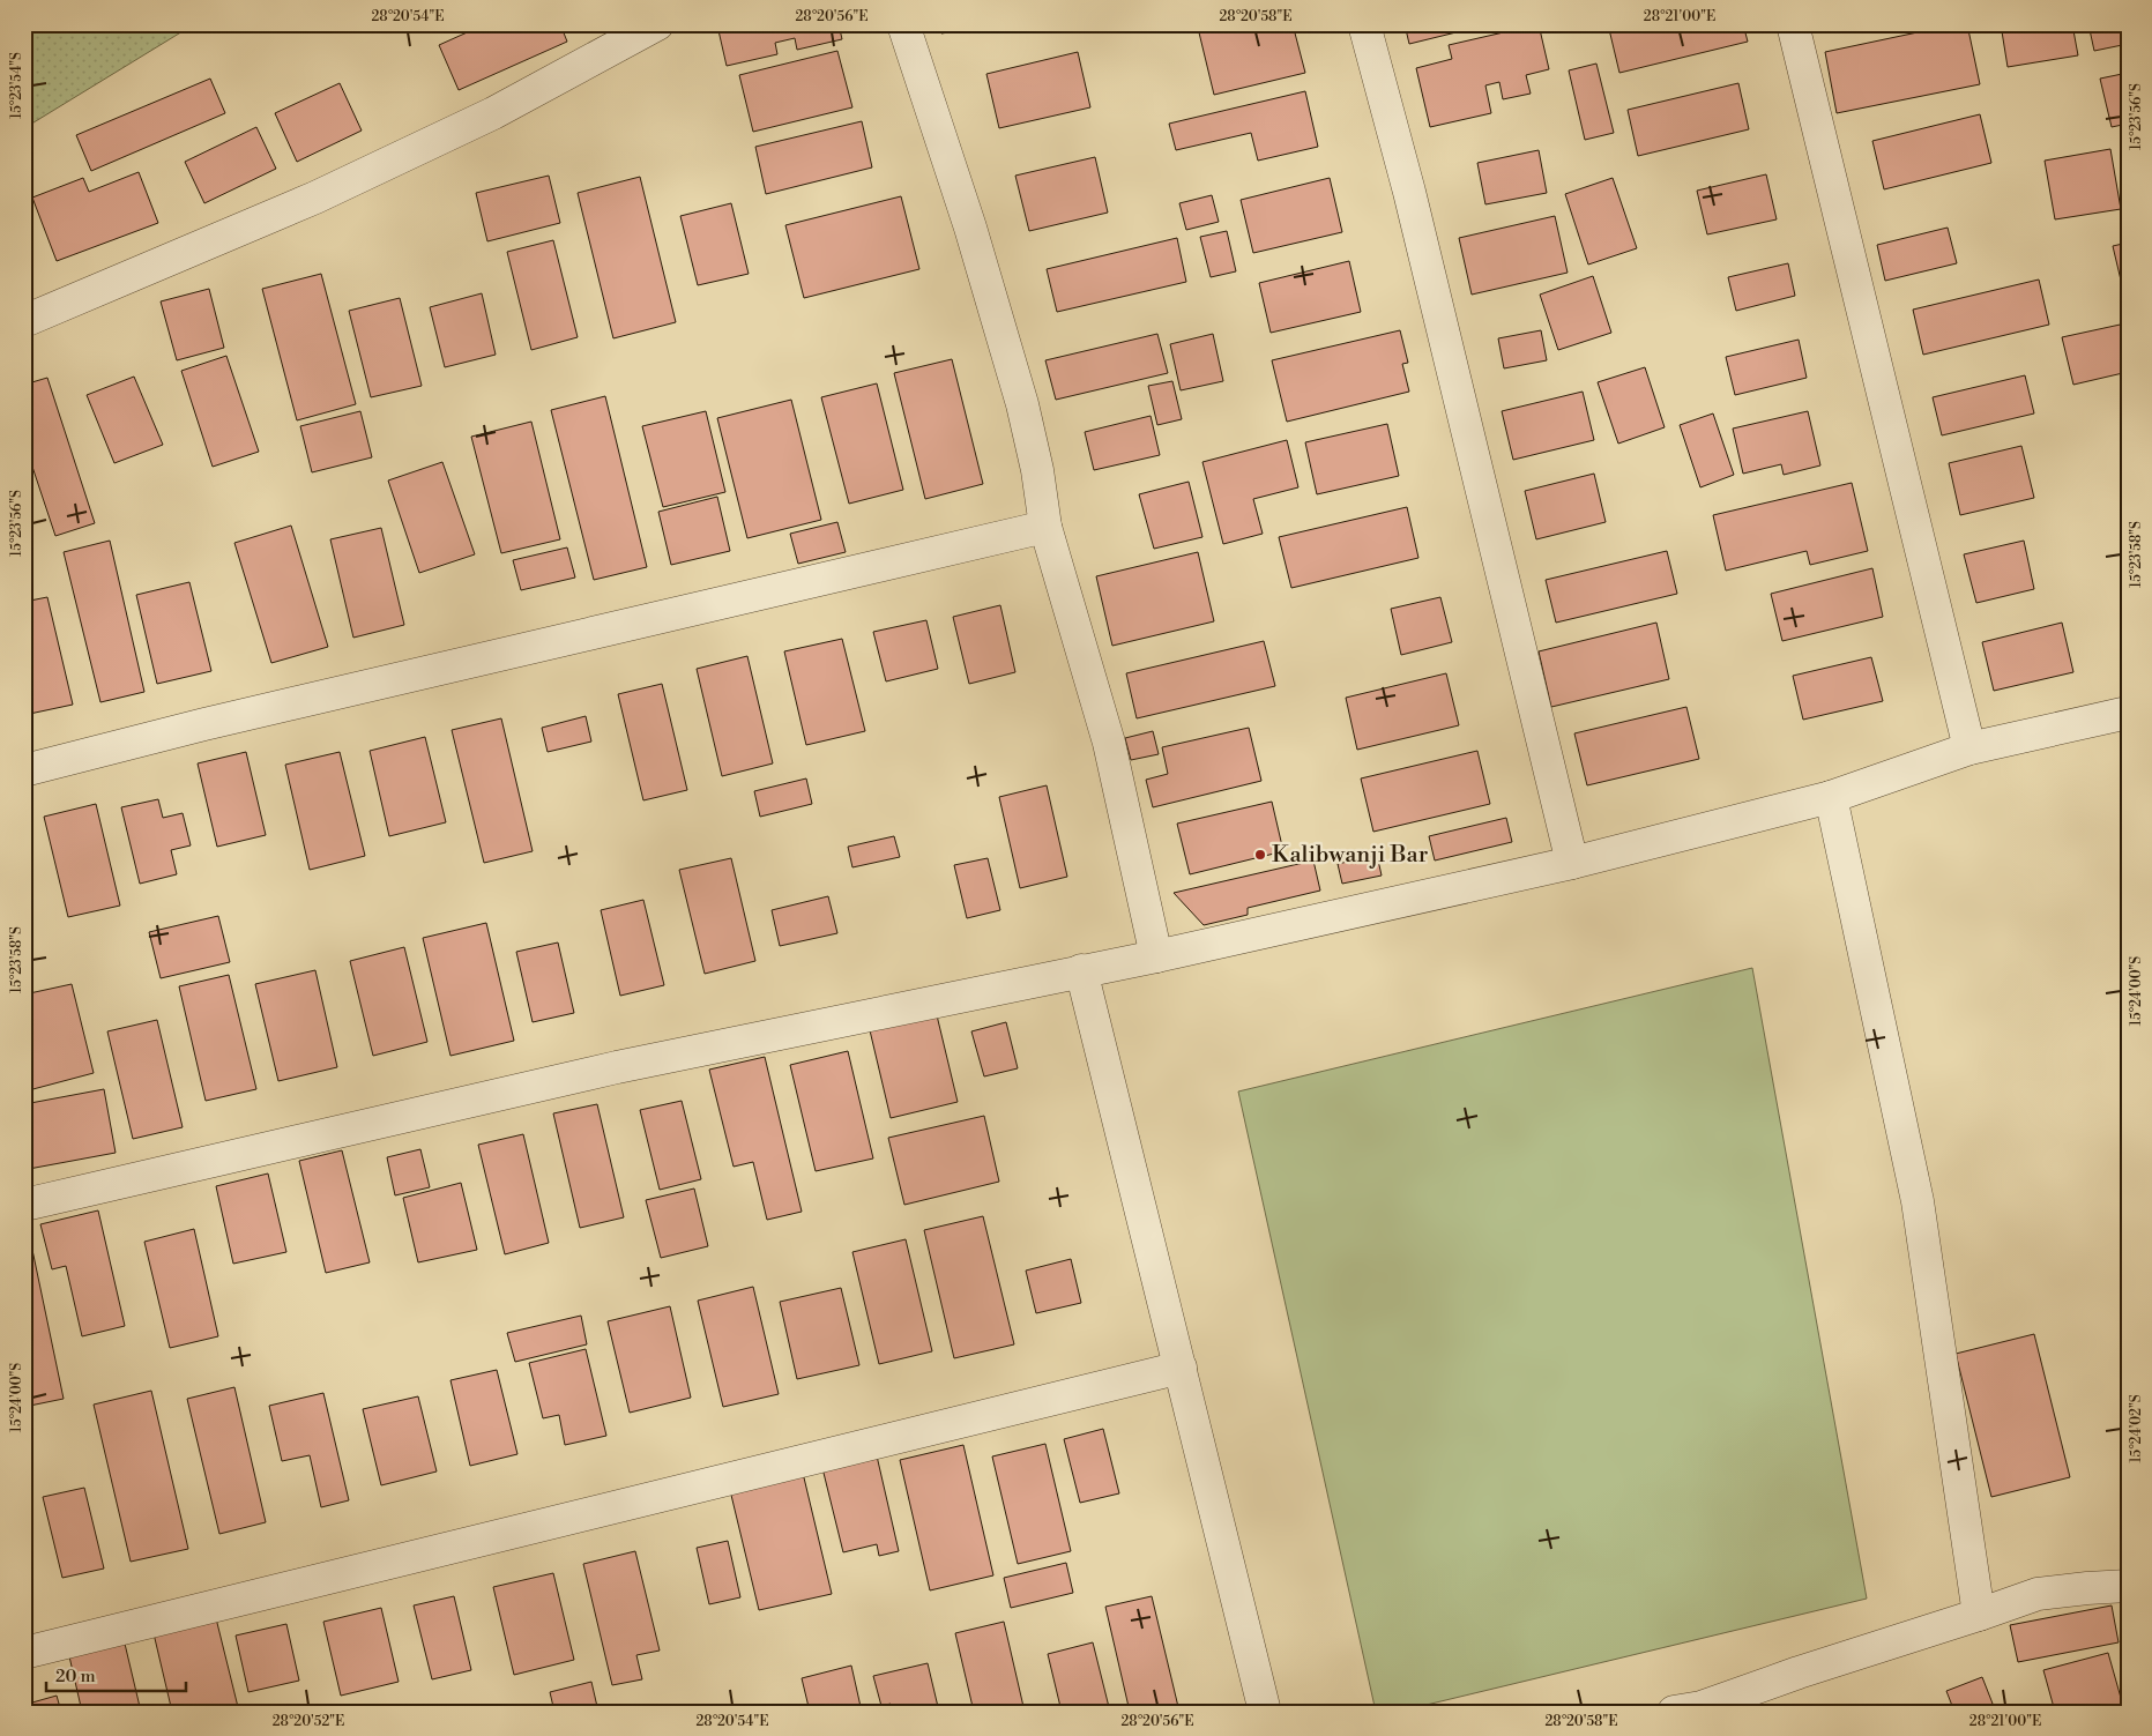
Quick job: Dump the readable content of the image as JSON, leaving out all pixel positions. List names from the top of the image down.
{
  "places": ["Kalibwanji Bar"],
  "scale_bar": "20 m",
  "coordinates": [
    "28°20'54\"E",
    "28°20'56\"E",
    "28°20'58\"E",
    "28°21'00\"E",
    "15°23'54\"S",
    "15°23'56\"S",
    "15°23'58\"S",
    "15°24'00\"S",
    "15°24'02\"S",
    "28°20'52\"E"
  ]
}
